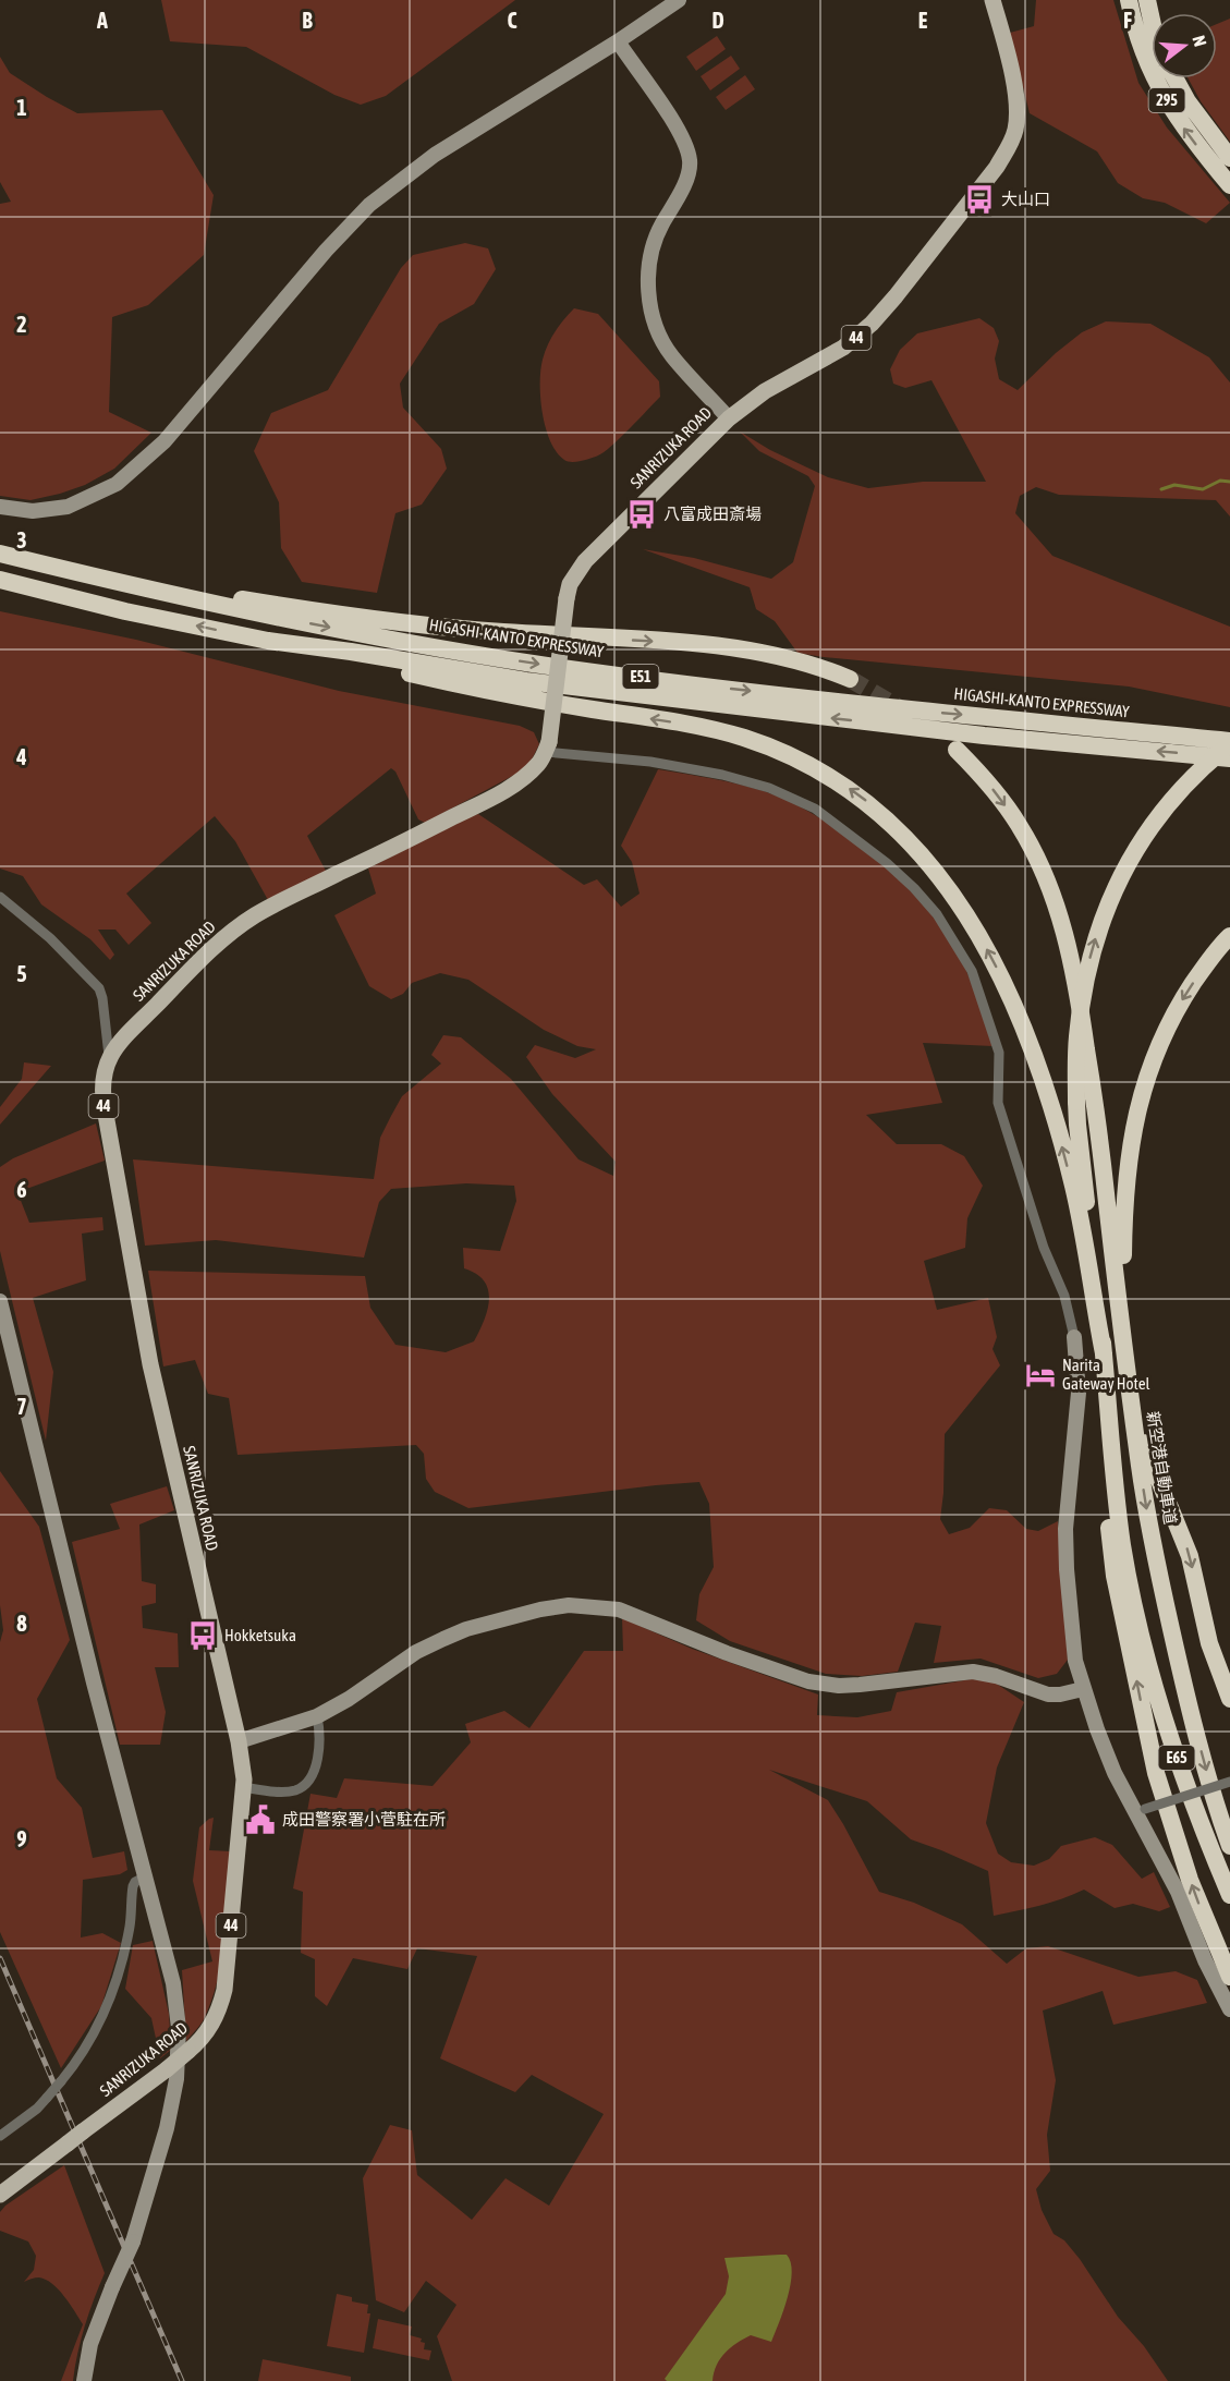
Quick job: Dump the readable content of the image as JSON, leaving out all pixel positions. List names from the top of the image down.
{
  "streets": {
    "highway": [
      "295",
      "HIGASHI-KANTO EXPRESSWAY",
      "E51",
      "新空港自動車道",
      "E65"
    ],
    "main road": ["44", "SANRIZUKA ROAD"]
  },
  "places": {
    "bus stop": ["大山口", "八富成田斎場", "Hokketsuka"],
    "hotel": ["Narita Gateway Hotel"],
    "public building": ["成田警察署小菅駐在所"]
  },
  "north": "right",
  "grid": {
    "columns": [
      "A",
      "B",
      "C",
      "D",
      "E",
      "F"
    ],
    "rows": [
      "1",
      "2",
      "3",
      "4",
      "5",
      "6",
      "7",
      "8",
      "9"
    ]
  }
}
